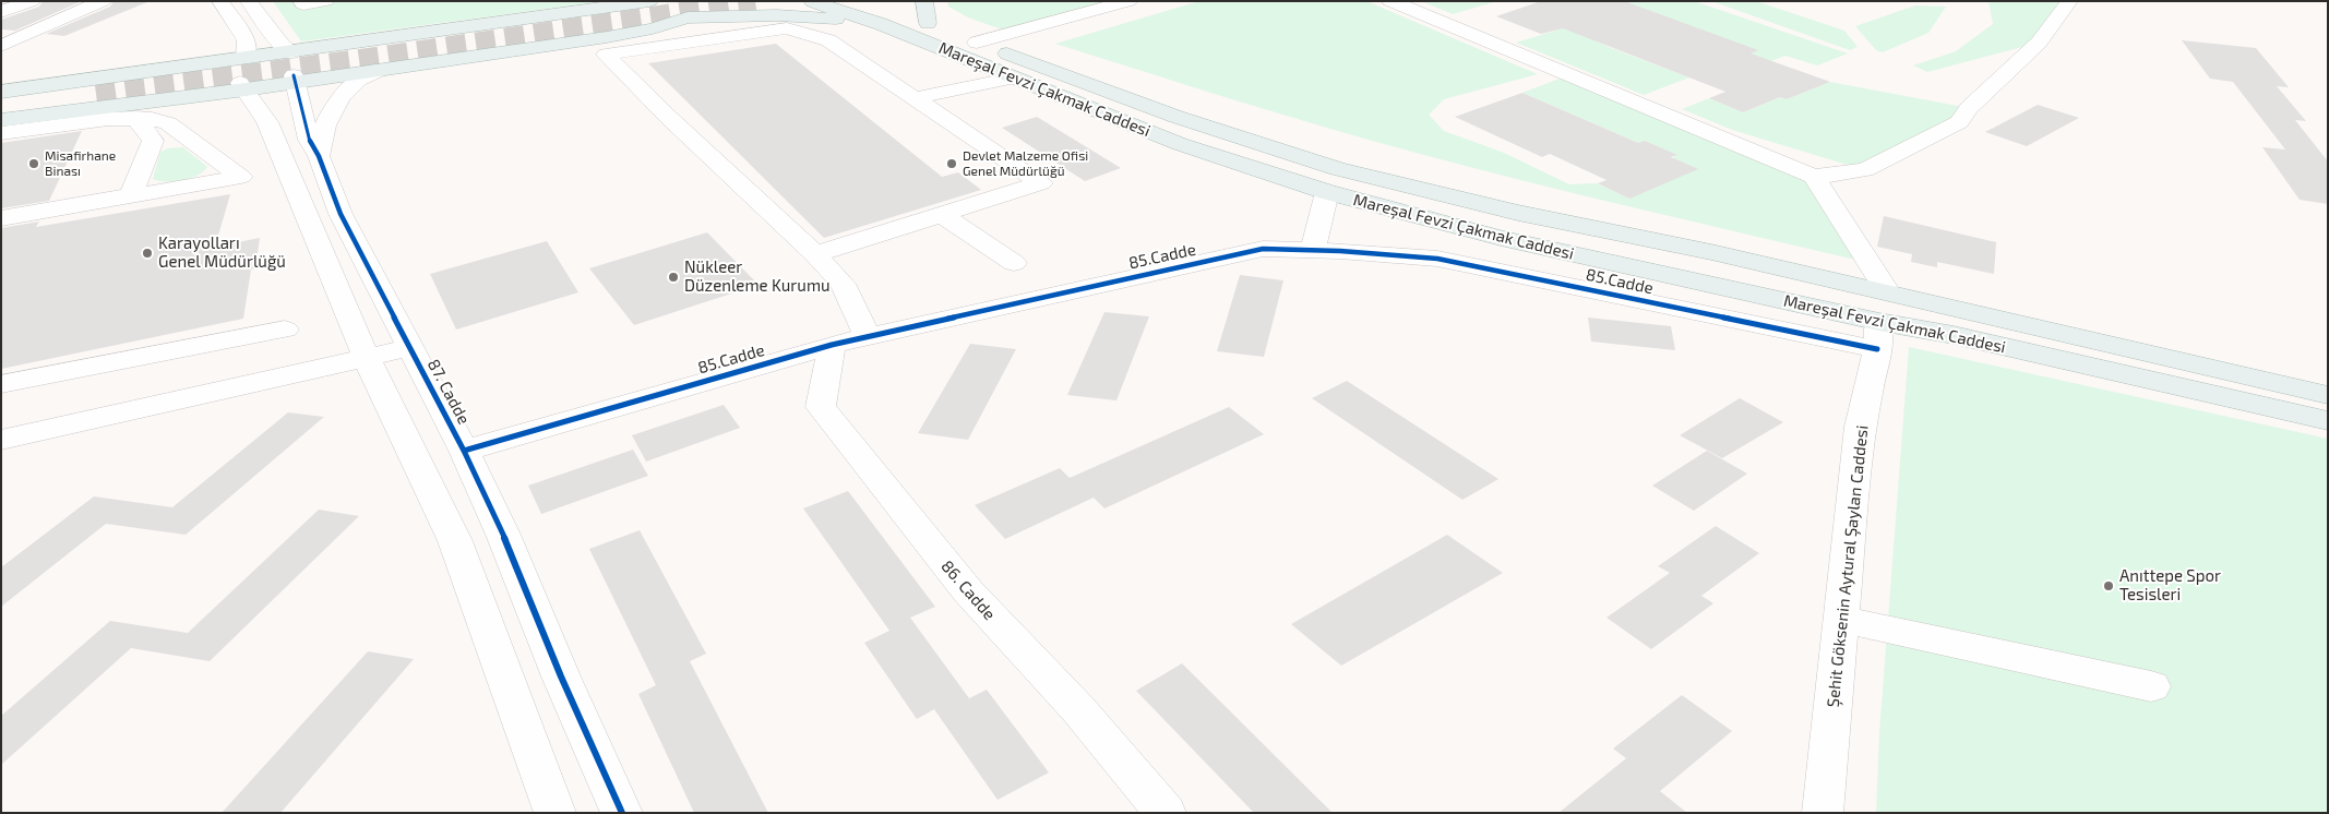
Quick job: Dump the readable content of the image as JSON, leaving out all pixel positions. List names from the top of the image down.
{
  "streets": {
    "main road": ["Mareşal Fevzi Çakmak Caddesi"],
    "street": [
      "85.Cadde",
      "87. Cadde",
      "Şehit Göksenin Aytural Şaylan Caddesi",
      "86. Cadde"
    ]
  },
  "crossings": [
    ["Mareşal Fevzi Çakmak Caddesi", "85.Cadde"],
    ["Mareşal Fevzi Çakmak Caddesi", "Şehit Göksenin Aytural Şaylan Caddesi"],
    ["85.Cadde", "87. Cadde"],
    ["85.Cadde", "Şehit Göksenin Aytural Şaylan Caddesi"],
    ["85.Cadde", "86. Cadde"]
  ],
  "places": [
    "Misafirhane Binası",
    "Devlet Malzeme Ofisi Genel Müdürlüğü",
    "Karayolları Genel Müdürlüğü",
    "Nükleer Düzenleme Kurumu",
    "Anıttepe Spor Tesisleri"
  ]
}
